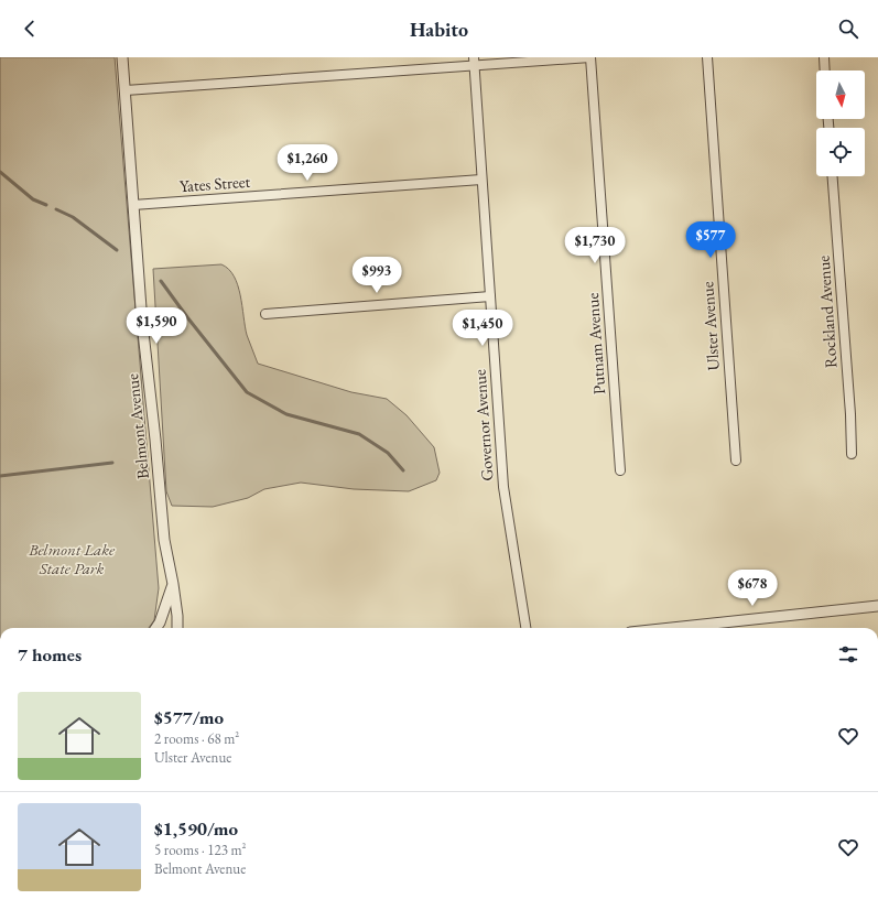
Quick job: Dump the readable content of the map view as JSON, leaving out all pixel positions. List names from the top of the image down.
{
  "streets": {
    "street": [
      "Yates Street",
      "Rockland Avenue",
      "Ulster Avenue",
      "Putnam Avenue",
      "Governor Avenue",
      "Belmont Avenue"
    ]
  },
  "crossings": [
    ["Yates Street", "Governor Avenue"],
    ["Yates Street", "Belmont Avenue"]
  ],
  "parks": ["Belmont Lake State Park"],
  "north": "bottom",
  "page": {
    "header": "Habito",
    "price": [
      "$1,260",
      "$577",
      "$1,730",
      "$993",
      "$1,590",
      "$1,450",
      "$678"
    ],
    "heading": "7 homes",
    "list": [
      {
        "name": "$577/mo",
        "note": "2 rooms · 68 m² · Ulster Avenue"
      },
      {
        "name": "$1,590/mo",
        "note": "5 rooms · 123 m² · Belmont Avenue"
      }
    ]
  }
}
